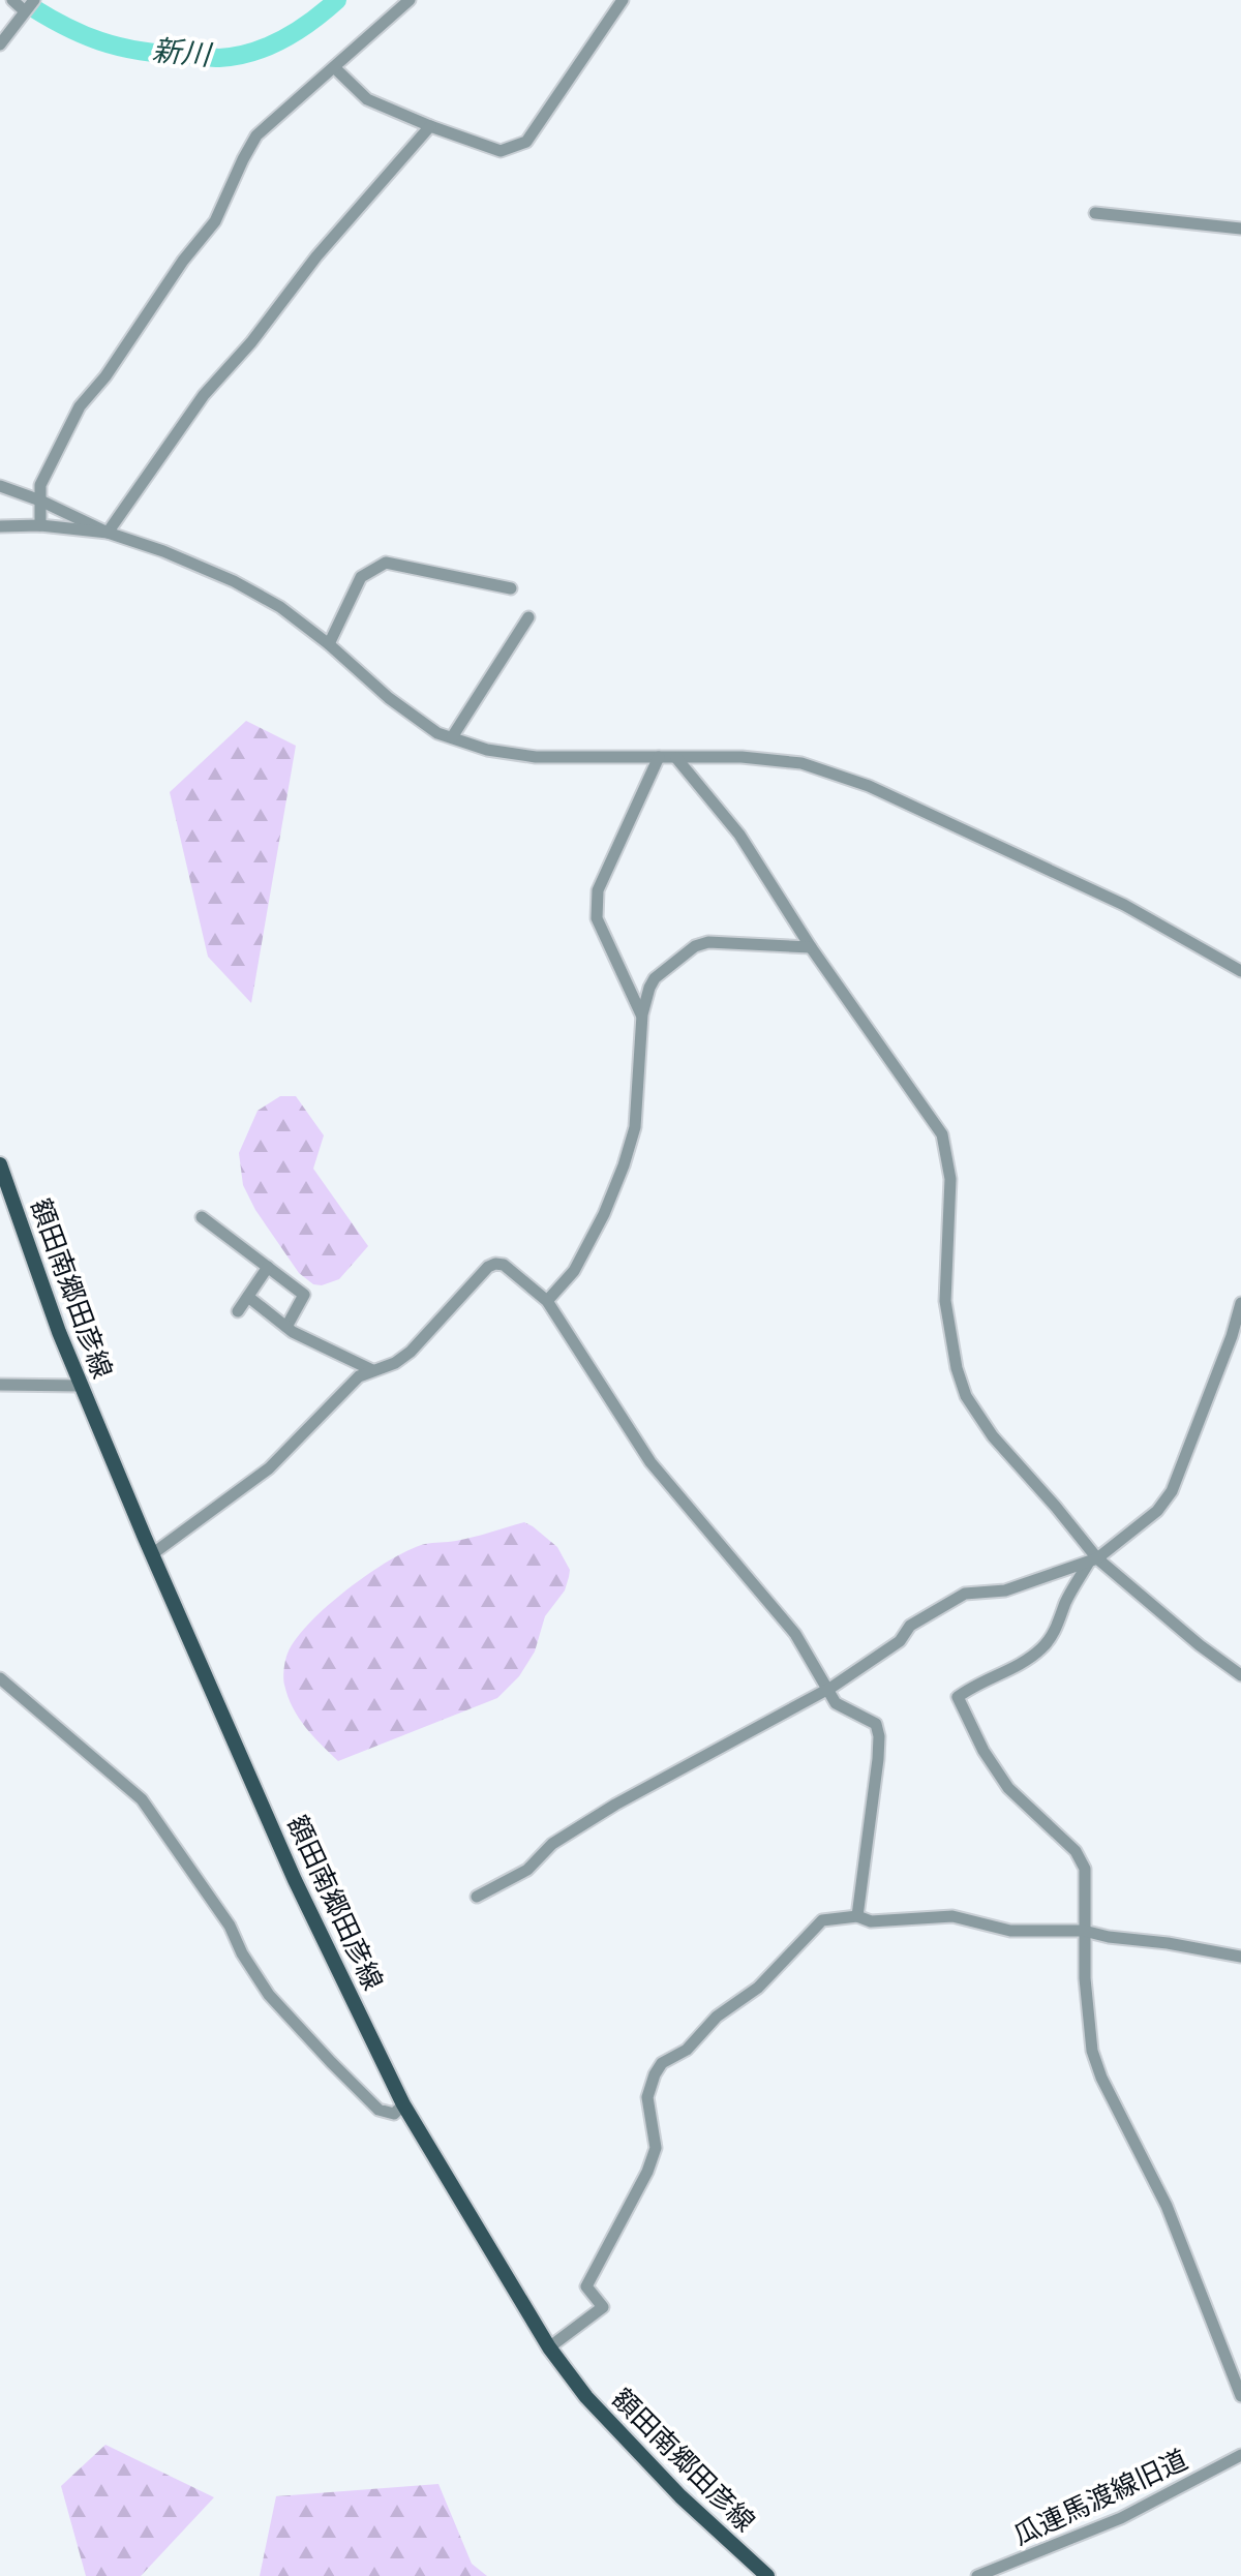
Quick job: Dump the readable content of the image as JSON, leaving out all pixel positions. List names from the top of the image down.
{
  "streets": {
    "main road": ["額田南郷田彦線"],
    "street": ["瓜連馬渡線旧道"]
  },
  "water": ["新川"]
}
